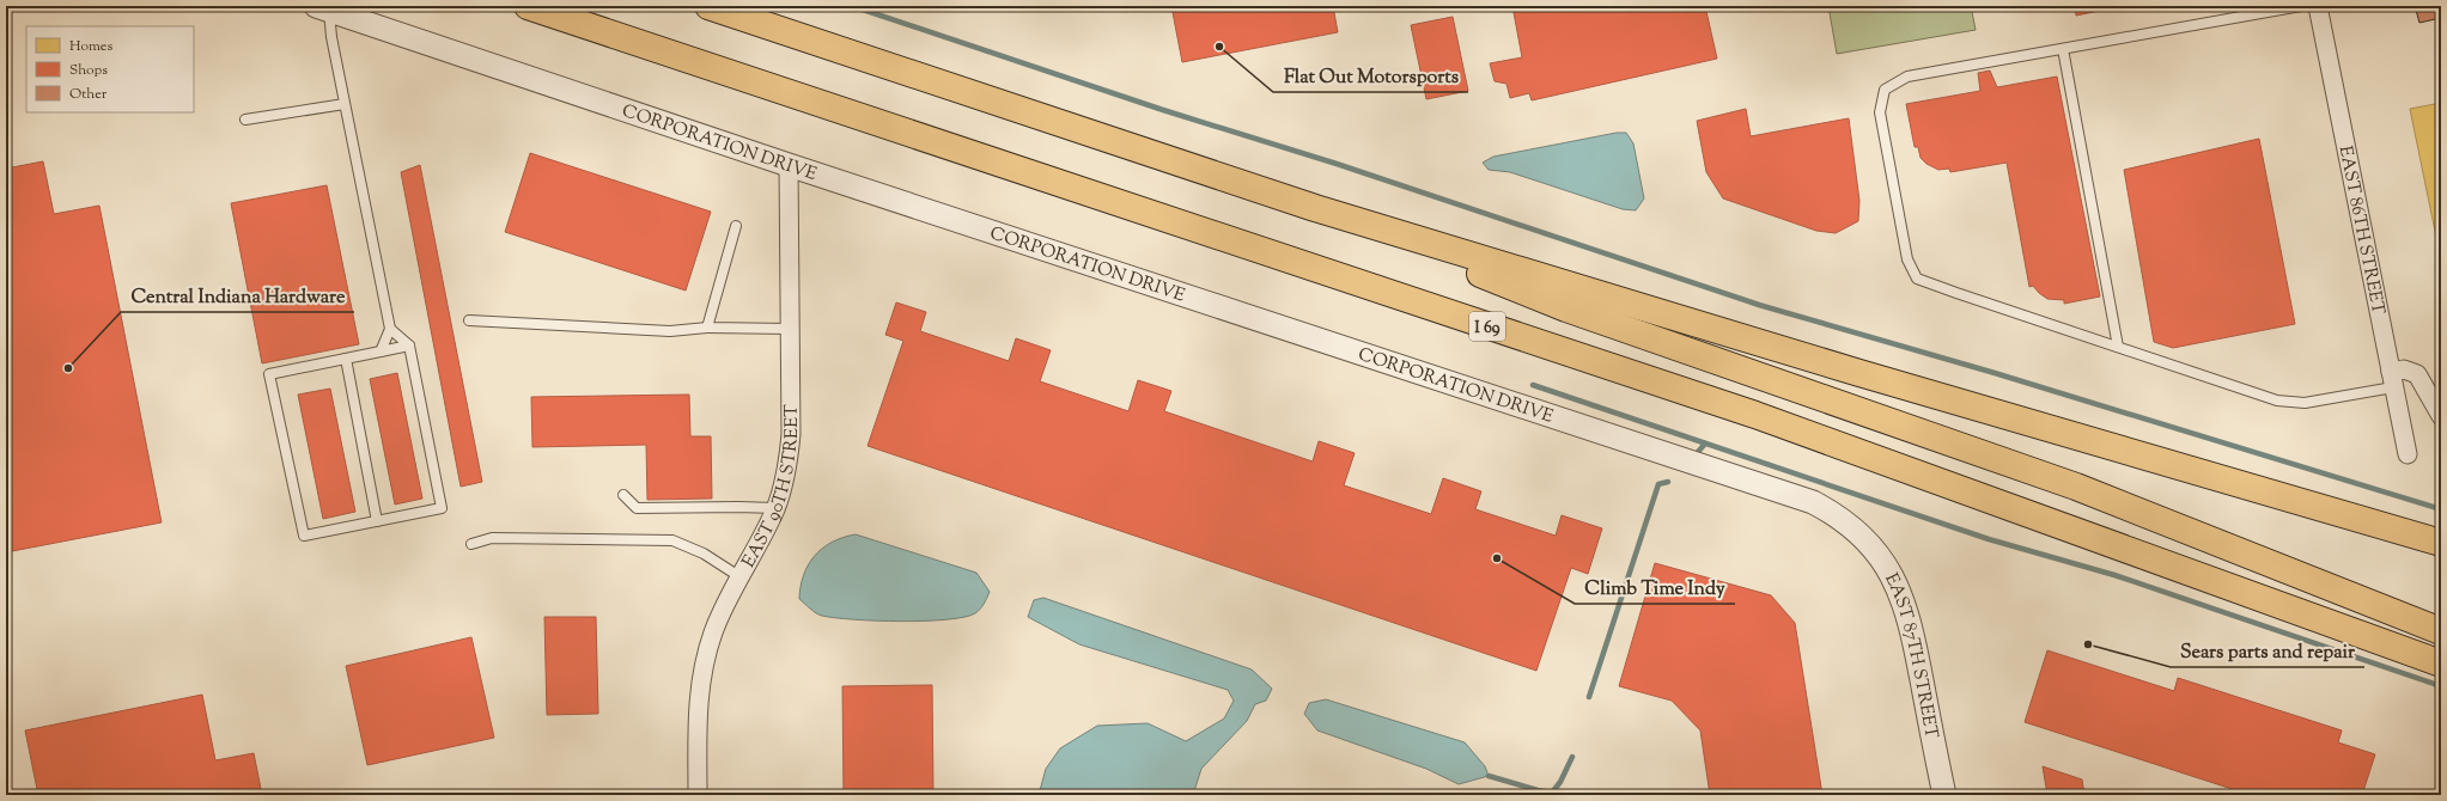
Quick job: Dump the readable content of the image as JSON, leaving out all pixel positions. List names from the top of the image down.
{
  "streets": {
    "highway": ["I 69"],
    "street": [
      "CORPORATION DRIVE",
      "EAST 86TH STREET",
      "EAST 90TH STREET",
      "EAST 87TH STREET"
    ]
  },
  "crossings": [
    ["CORPORATION DRIVE", "EAST 90TH STREET"],
    ["CORPORATION DRIVE", "EAST 87TH STREET"]
  ],
  "places": [
    "Flat Out Motorsports",
    "Central Indiana Hardware",
    "Climb Time Indy",
    "Sears parts and repair"
  ],
  "legend": ["Homes", "Shops", "Other"]
}
